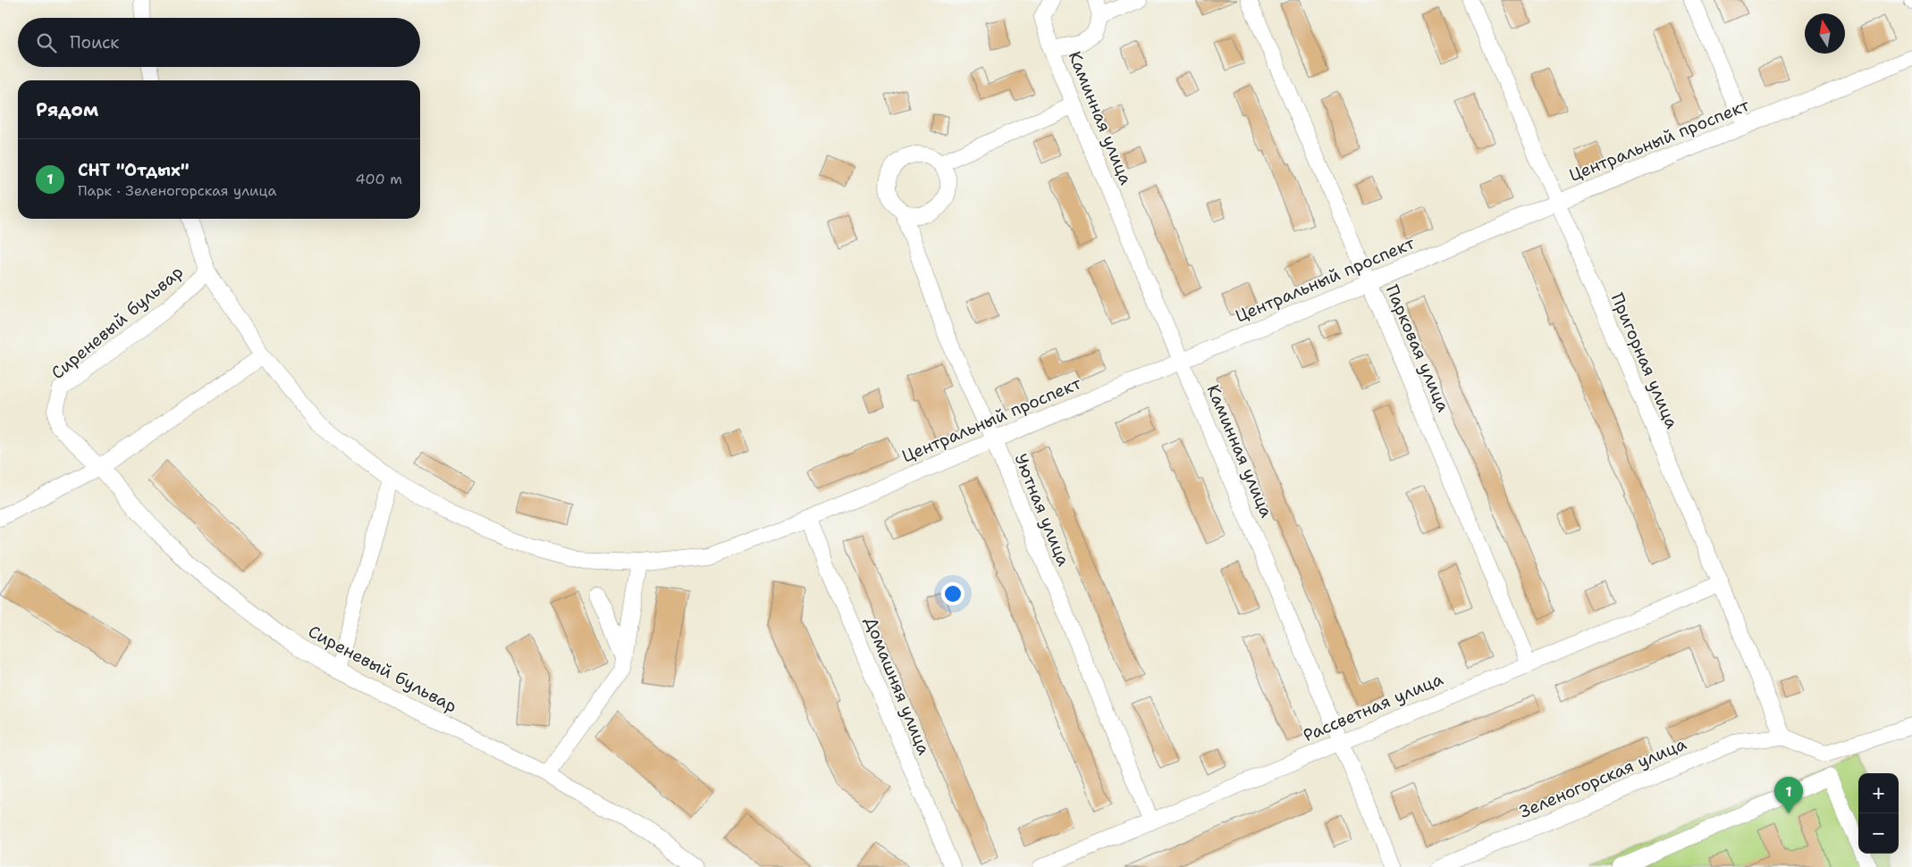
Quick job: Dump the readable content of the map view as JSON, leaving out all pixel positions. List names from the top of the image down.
{
  "streets": {
    "street": [
      "Каминная улица",
      "Центральный проспект",
      "Сиреневый бульвар",
      "Парковая улица",
      "Пригорная улица",
      "Уютная улица",
      "Домашняя улица",
      "Рассветная улица",
      "Зеленогорская улица"
    ]
  },
  "crossings": [
    ["Каминная улица", "Центральный проспект"],
    ["Каминная улица", "Рассветная улица"],
    ["Центральный проспект", "Сиреневый бульвар"],
    ["Центральный проспект", "Парковая улица"],
    ["Центральный проспект", "Пригорная улица"],
    ["Центральный проспект", "Уютная улица"],
    ["Центральный проспект", "Домашняя улица"],
    ["Парковая улица", "Рассветная улица"],
    ["Пригорная улица", "Рассветная улица"],
    ["Пригорная улица", "Зеленогорская улица"],
    ["Уютная улица", "Рассветная улица"]
  ],
  "north": "top",
  "page": {
    "search": "Поиск",
    "heading": "Рядом",
    "list": [
      {
        "mark": "1",
        "name": "СНТ \"Отдых\"",
        "note": "Парк · Зеленогорская улица",
        "value": "400 m"
      }
    ],
    "map_buttons": ["+", "−"],
    "pins": "1"
  }
}
